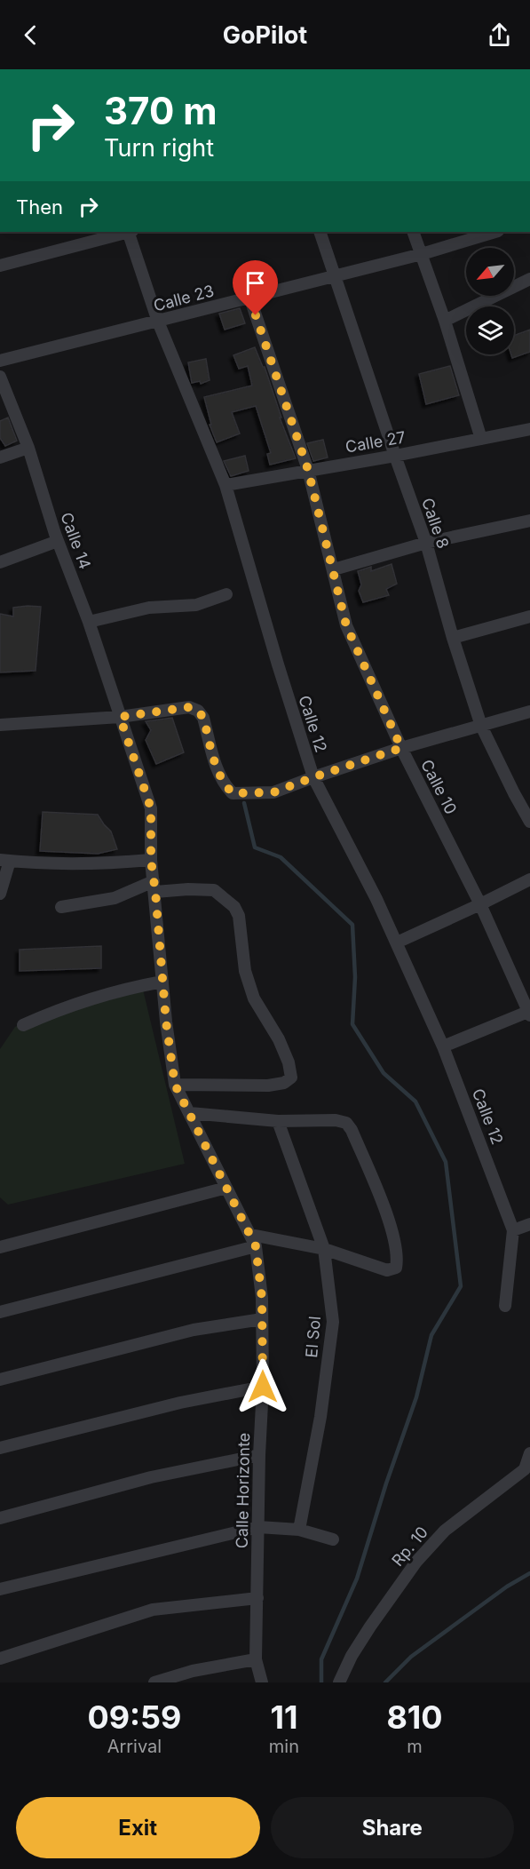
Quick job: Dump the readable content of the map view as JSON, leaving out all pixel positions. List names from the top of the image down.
{
  "streets": {
    "street": [
      "Calle 23",
      "Calle 27",
      "Calle 8",
      "Calle 14",
      "Calle 12",
      "Calle 10",
      "El Sol",
      "Calle Horizonte",
      "Rp. 10"
    ]
  },
  "crossings": [
    ["Calle 23", "Calle 8"],
    ["Calle 23", "Calle 12"],
    ["Calle 23", "Calle 10"],
    ["Calle 27", "Calle 8"],
    ["Calle 27", "Calle 12"],
    ["Calle 27", "Calle 10"],
    ["Calle 14", "Calle Horizonte"]
  ],
  "north": "bottom left",
  "page": {
    "header": "GoPilot",
    "turn": ["370 m", "Turn right"],
    "then": "Then",
    "eta": [
      "09:59",
      "Arrival",
      "11",
      "min",
      "810",
      "m"
    ],
    "buttons": ["Exit", "Share"]
  }
}
